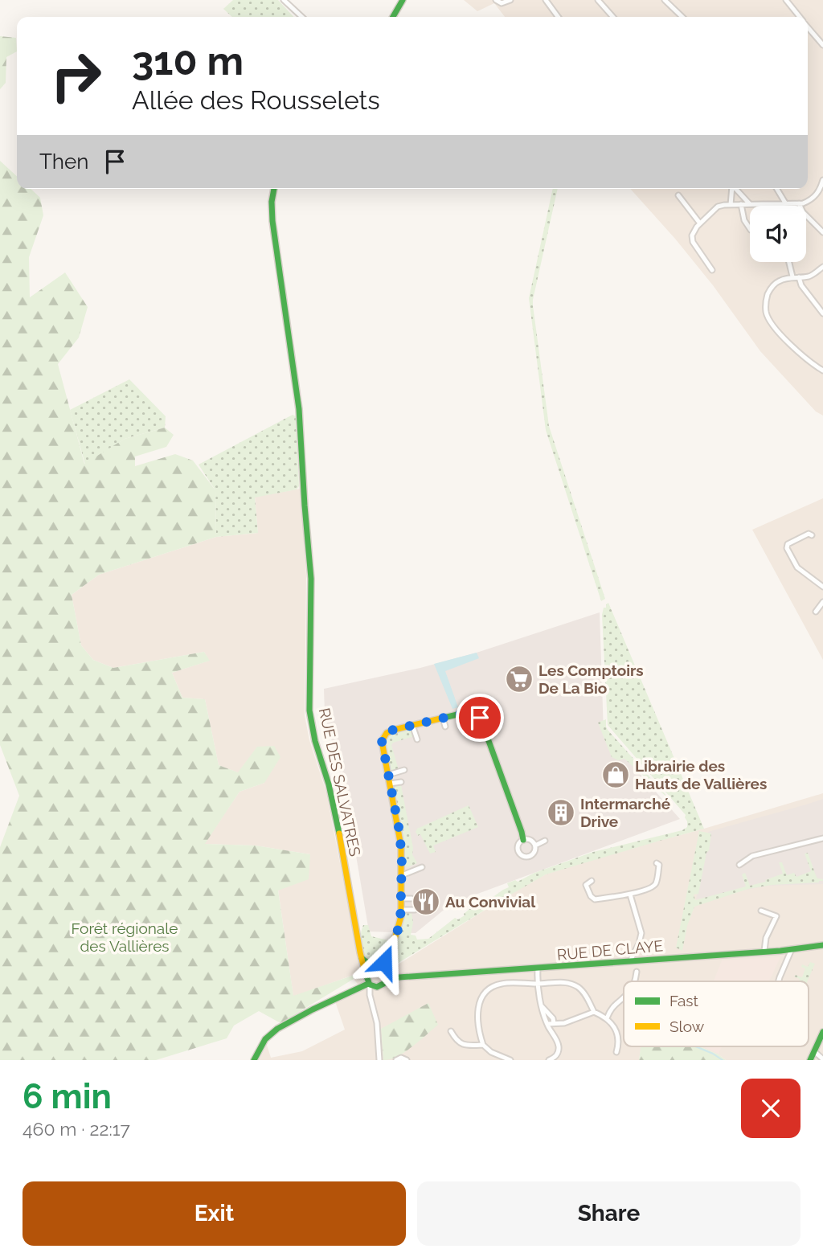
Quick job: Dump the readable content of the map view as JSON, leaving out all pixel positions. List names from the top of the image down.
{
  "streets": {
    "street": ["RUE DES SALVATRES", "RUE DE CLAYE"]
  },
  "crossings": [
    ["RUE DES SALVATRES", "RUE DE CLAYE"]
  ],
  "parks": ["Forêt régionale des Vallières"],
  "places": {
    "supermarket": ["Les Comptoirs De La Bio"],
    "shop": ["Librairie des Hauts de Vallières"],
    "building": ["Intermarché Drive"],
    "restaurant": ["Au Convivial"]
  },
  "legend": ["Fast", "Slow"],
  "page": {
    "turn": ["310 m", "Allée des Rousselets"],
    "then": "Then",
    "heading": ["6 min", "460 m · 22:17"],
    "buttons": ["Exit", "Share"]
  }
}
